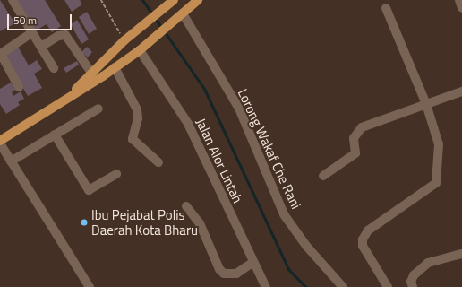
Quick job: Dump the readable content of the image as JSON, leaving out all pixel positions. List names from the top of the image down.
{
  "streets": {
    "street": ["Lorong Wakaf Che Rani", "Jalan Alor Lintah"]
  },
  "places": ["Ibu Pejabat Polis Daerah Kota Bharu"],
  "scale_bar": "50 m"
}
